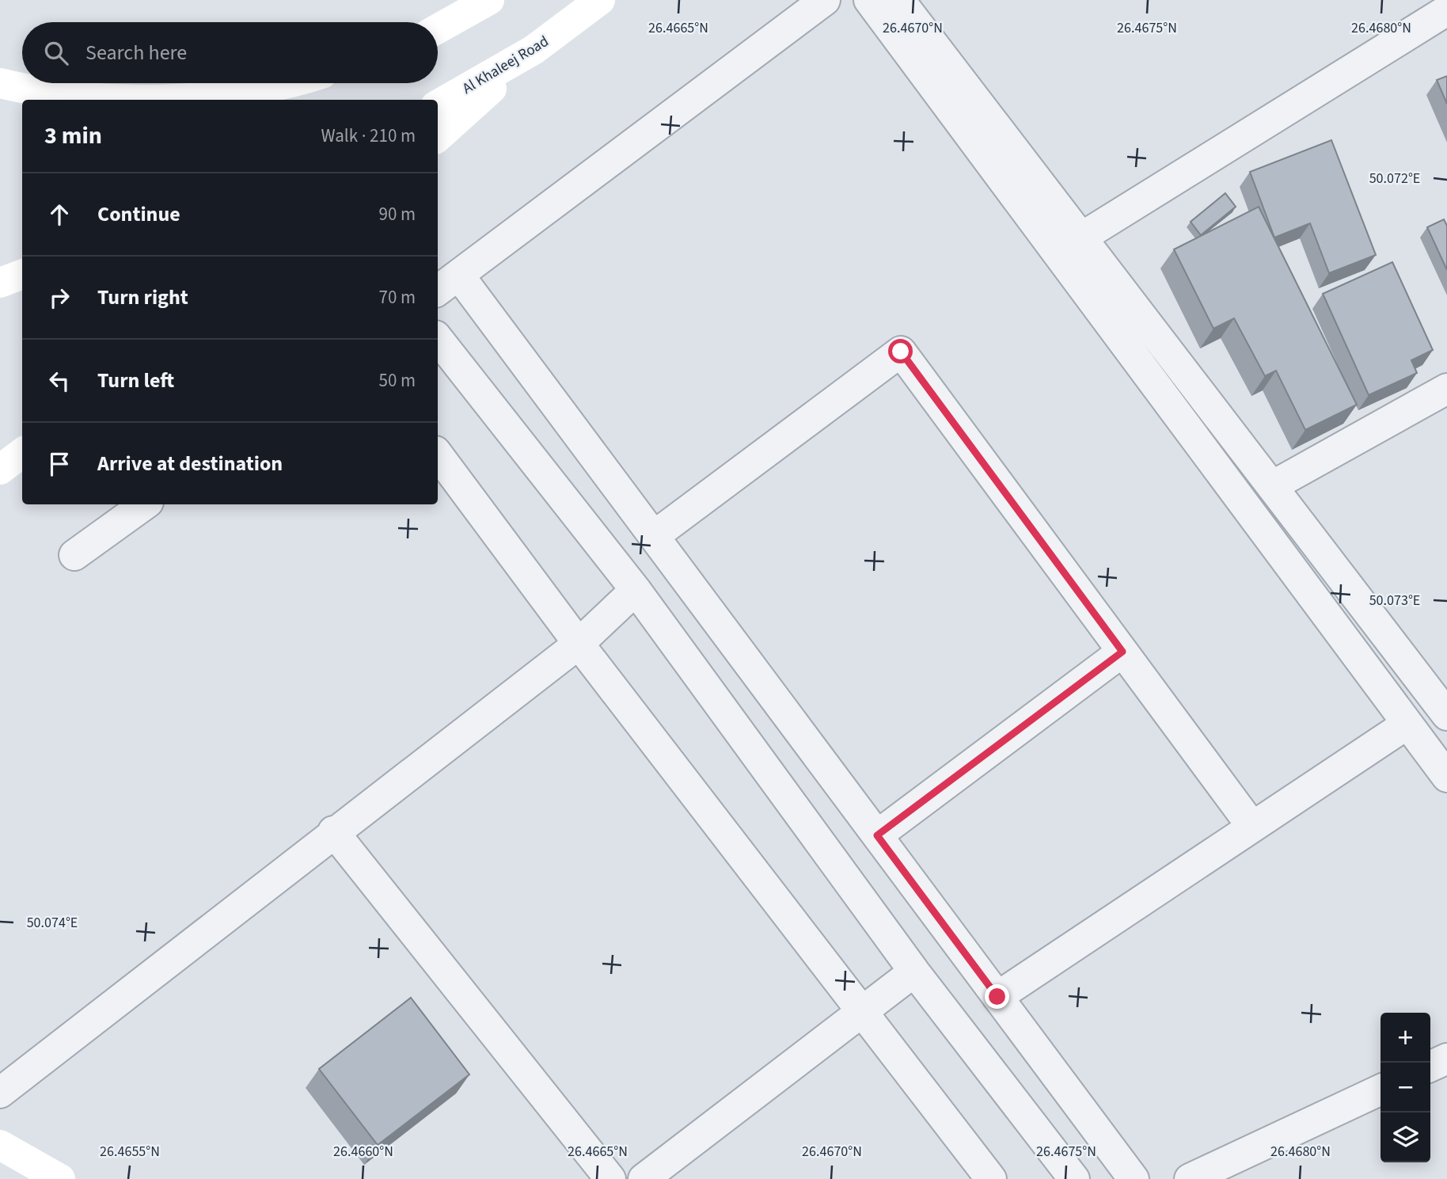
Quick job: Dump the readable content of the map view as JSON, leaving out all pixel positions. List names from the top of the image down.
{
  "streets": {
    "street": ["Al Khaleej Road"]
  },
  "page": {
    "search": "Search here",
    "heading": ["3 min", "Walk · 210 m"],
    "list": [
      ["Continue", "90 m"],
      ["Turn right", "70 m"],
      ["Turn left", "50 m"],
      "Arrive at destination"
    ],
    "map_buttons": ["+", "−"]
  },
  "coordinates": [
    "26.4665°N",
    "26.4670°N",
    "26.4675°N",
    "26.4680°N",
    "50.072°E",
    "50.073°E",
    "50.074°E",
    "26.4655°N",
    "26.4660°N"
  ]
}
